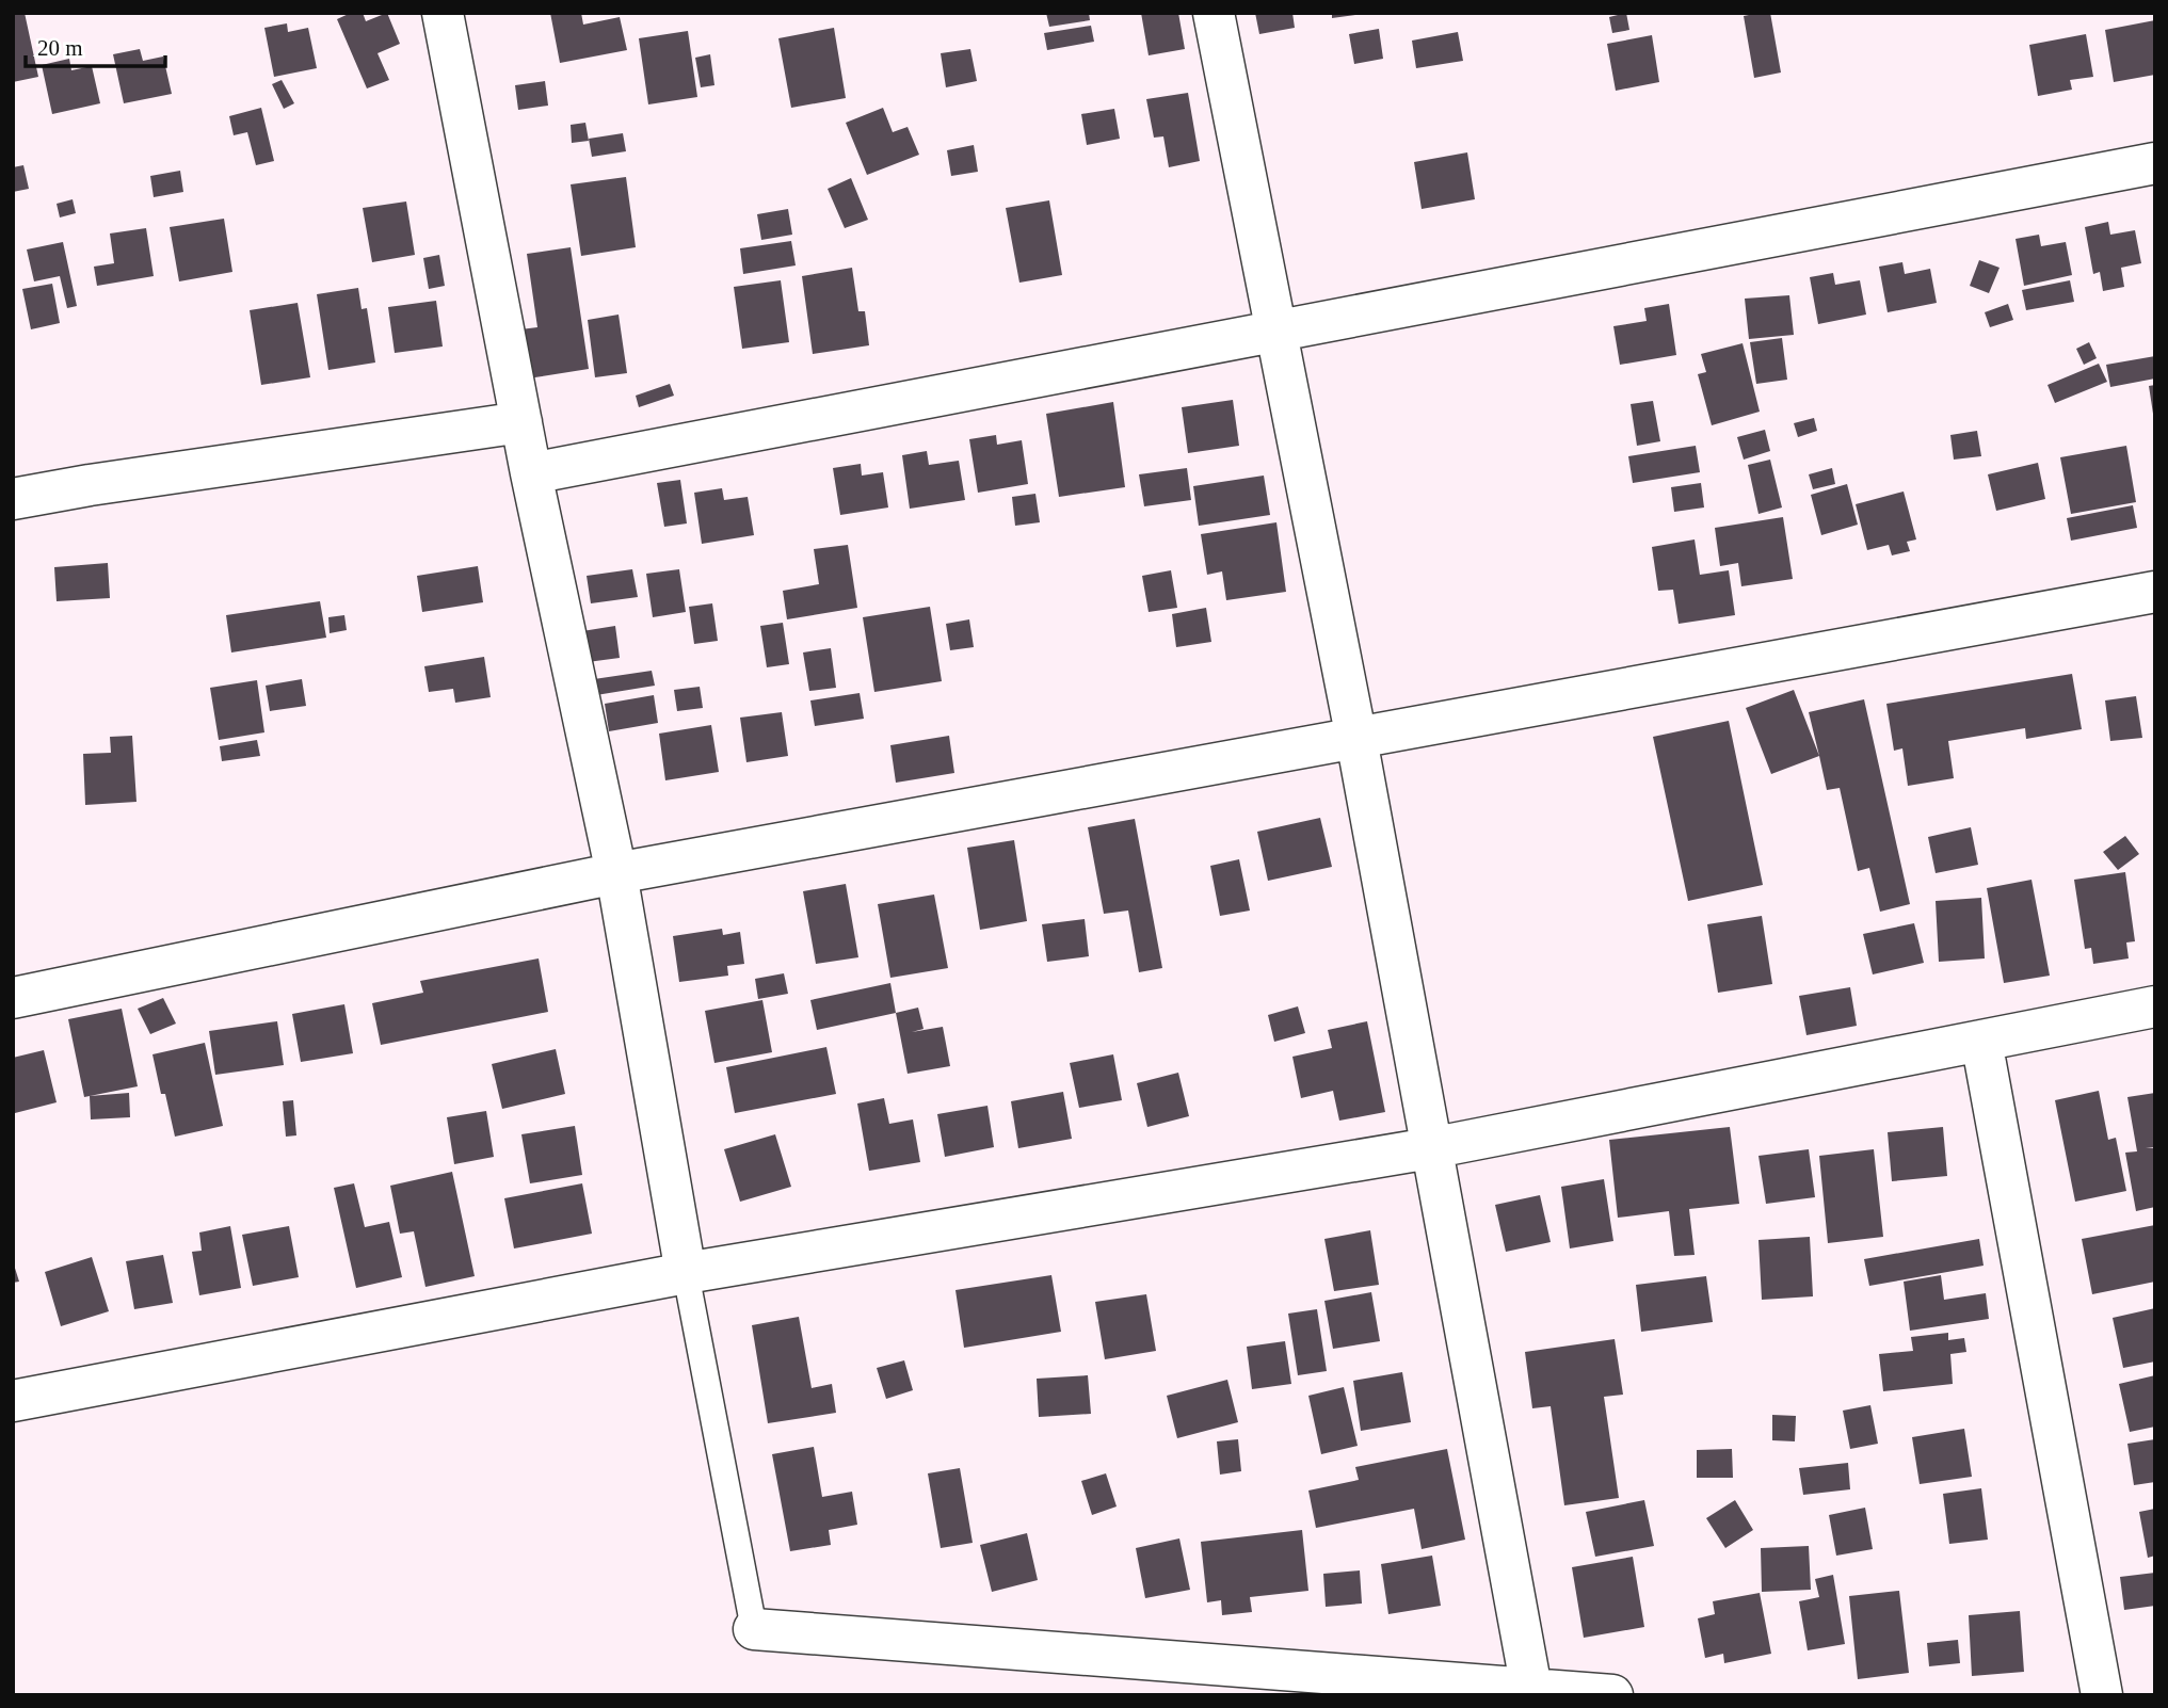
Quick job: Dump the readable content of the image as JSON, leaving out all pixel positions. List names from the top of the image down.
{
  "scale_bar": "20 m"
}
